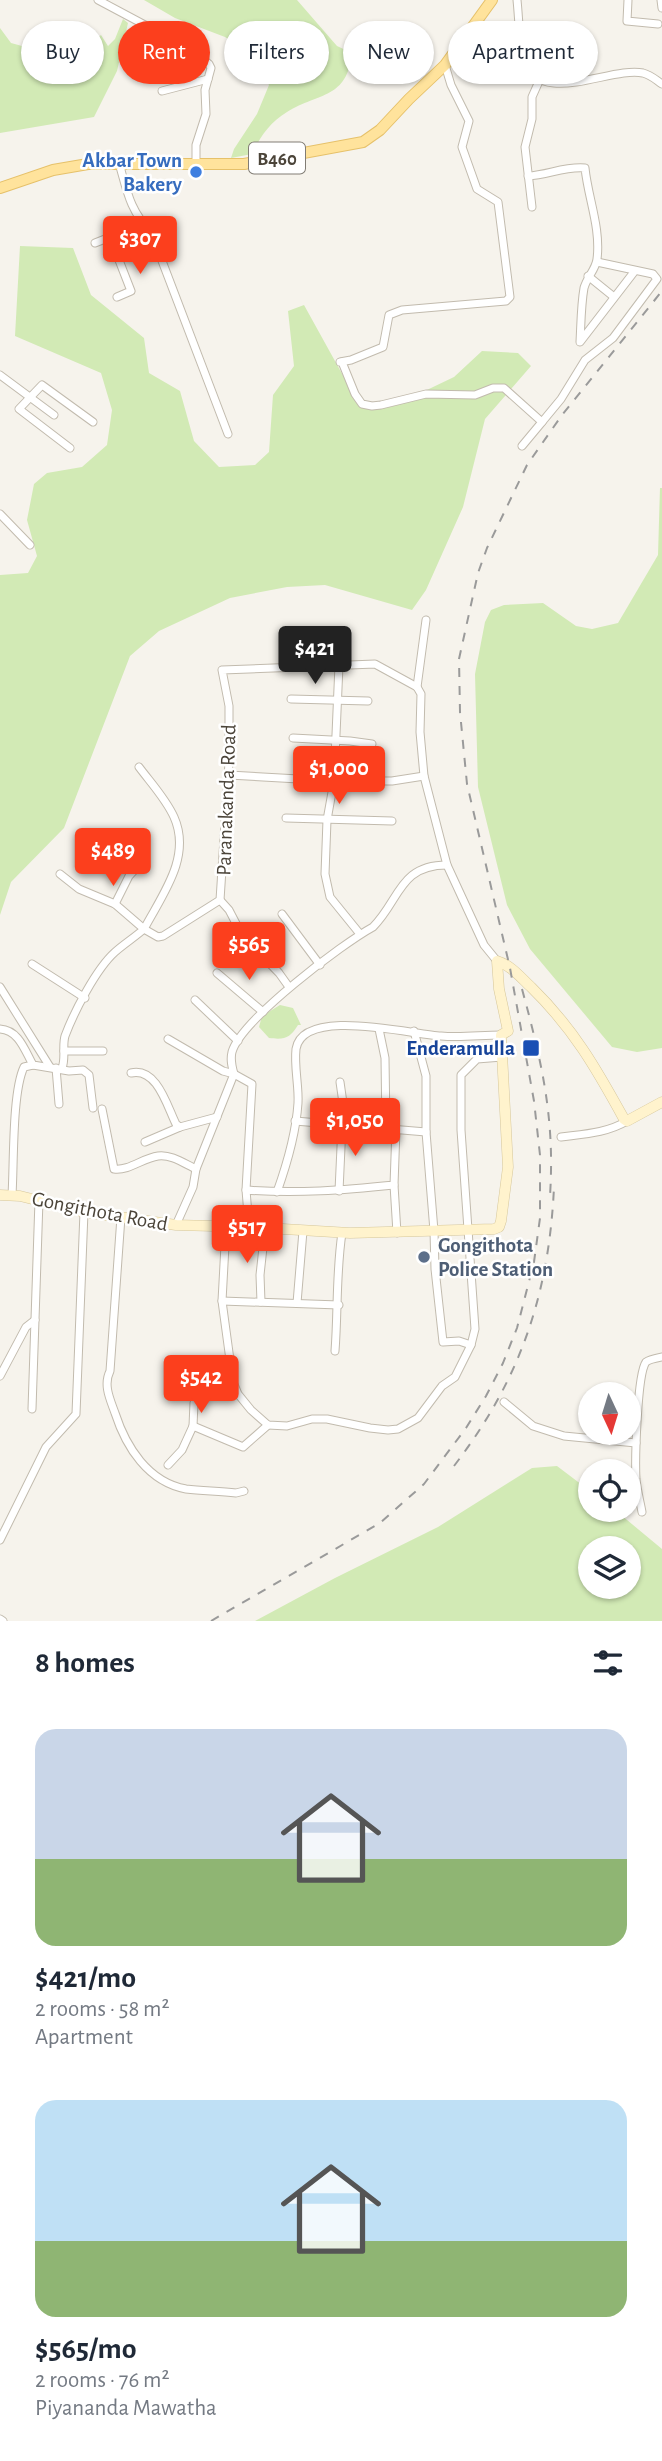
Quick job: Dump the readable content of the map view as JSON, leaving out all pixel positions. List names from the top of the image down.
{
  "streets": {
    "main road": ["B460"],
    "street": ["Paranakanda Road", "Gongithota Road"]
  },
  "places": {
    "other": ["Akbar Town Bakery", "Gongithota Police Station"],
    "transit": ["Enderamulla"]
  },
  "north": "bottom",
  "page": {
    "chip": [
      "Buy",
      "Rent",
      "Filters",
      "New",
      "Apartment"
    ],
    "price": [
      "$307",
      "$421",
      "$1,000",
      "$489",
      "$565",
      "$1,050",
      "$517",
      "$542"
    ],
    "heading": "8 homes",
    "list": [
      {
        "name": "$421/mo",
        "note": "2 rooms · 58 m² · Apartment"
      },
      {
        "name": "$565/mo",
        "note": "2 rooms · 76 m² · Piyananda Mawatha"
      }
    ]
  }
}
